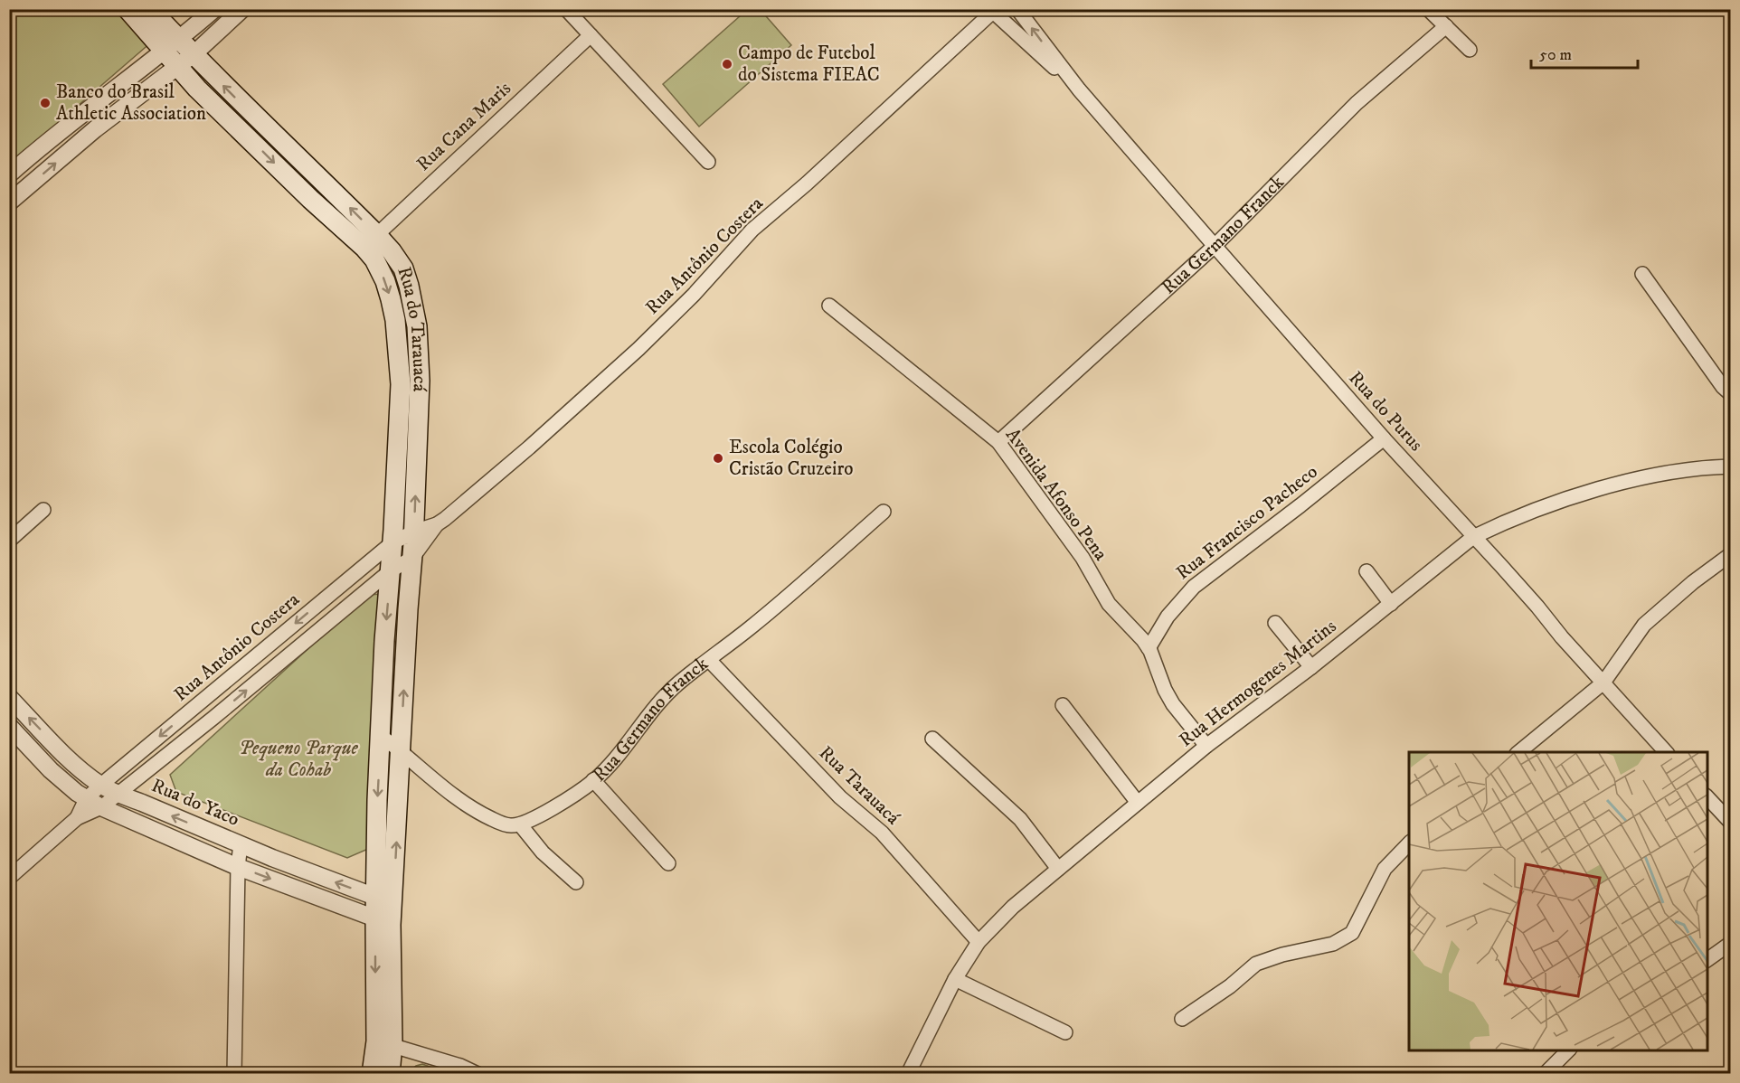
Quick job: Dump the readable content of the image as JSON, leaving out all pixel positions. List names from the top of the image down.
{
  "streets": {
    "main road": ["Rua do Tarauacá"],
    "street": [
      "Rua Cana Maris",
      "Rua Germano Franck",
      "Rua Antônio Costera",
      "Rua do Purus",
      "Avenida Afonso Pena",
      "Rua Francisco Pacheco",
      "Rua Hermogenes Martins",
      "Rua Tarauacá",
      "Rua do Yaco"
    ]
  },
  "crossings": [
    ["Rua Cana Maris", "Rua do Tarauacá"],
    ["Rua Germano Franck", "Rua do Purus"],
    ["Rua Germano Franck", "Avenida Afonso Pena"],
    ["Rua Germano Franck", "Rua Tarauacá"],
    ["Rua Antônio Costera", "Rua do Tarauacá"],
    ["Rua Antônio Costera", "Rua do Purus"],
    ["Rua Antônio Costera", "Rua do Yaco"],
    ["Rua do Purus", "Rua Francisco Pacheco"],
    ["Rua do Purus", "Rua Hermogenes Martins"],
    ["Avenida Afonso Pena", "Rua Francisco Pacheco"],
    ["Avenida Afonso Pena", "Rua Hermogenes Martins"],
    ["Rua Hermogenes Martins", "Rua Tarauacá"]
  ],
  "parks": ["Pequeno Parque da Cohab"],
  "places": ["Campo de Futebol do Sistema FIEAC", "Banco do Brasil Athletic Association", "Escola Colégio Cristão Cruzeiro"],
  "scale_bar": "50 m"
}
